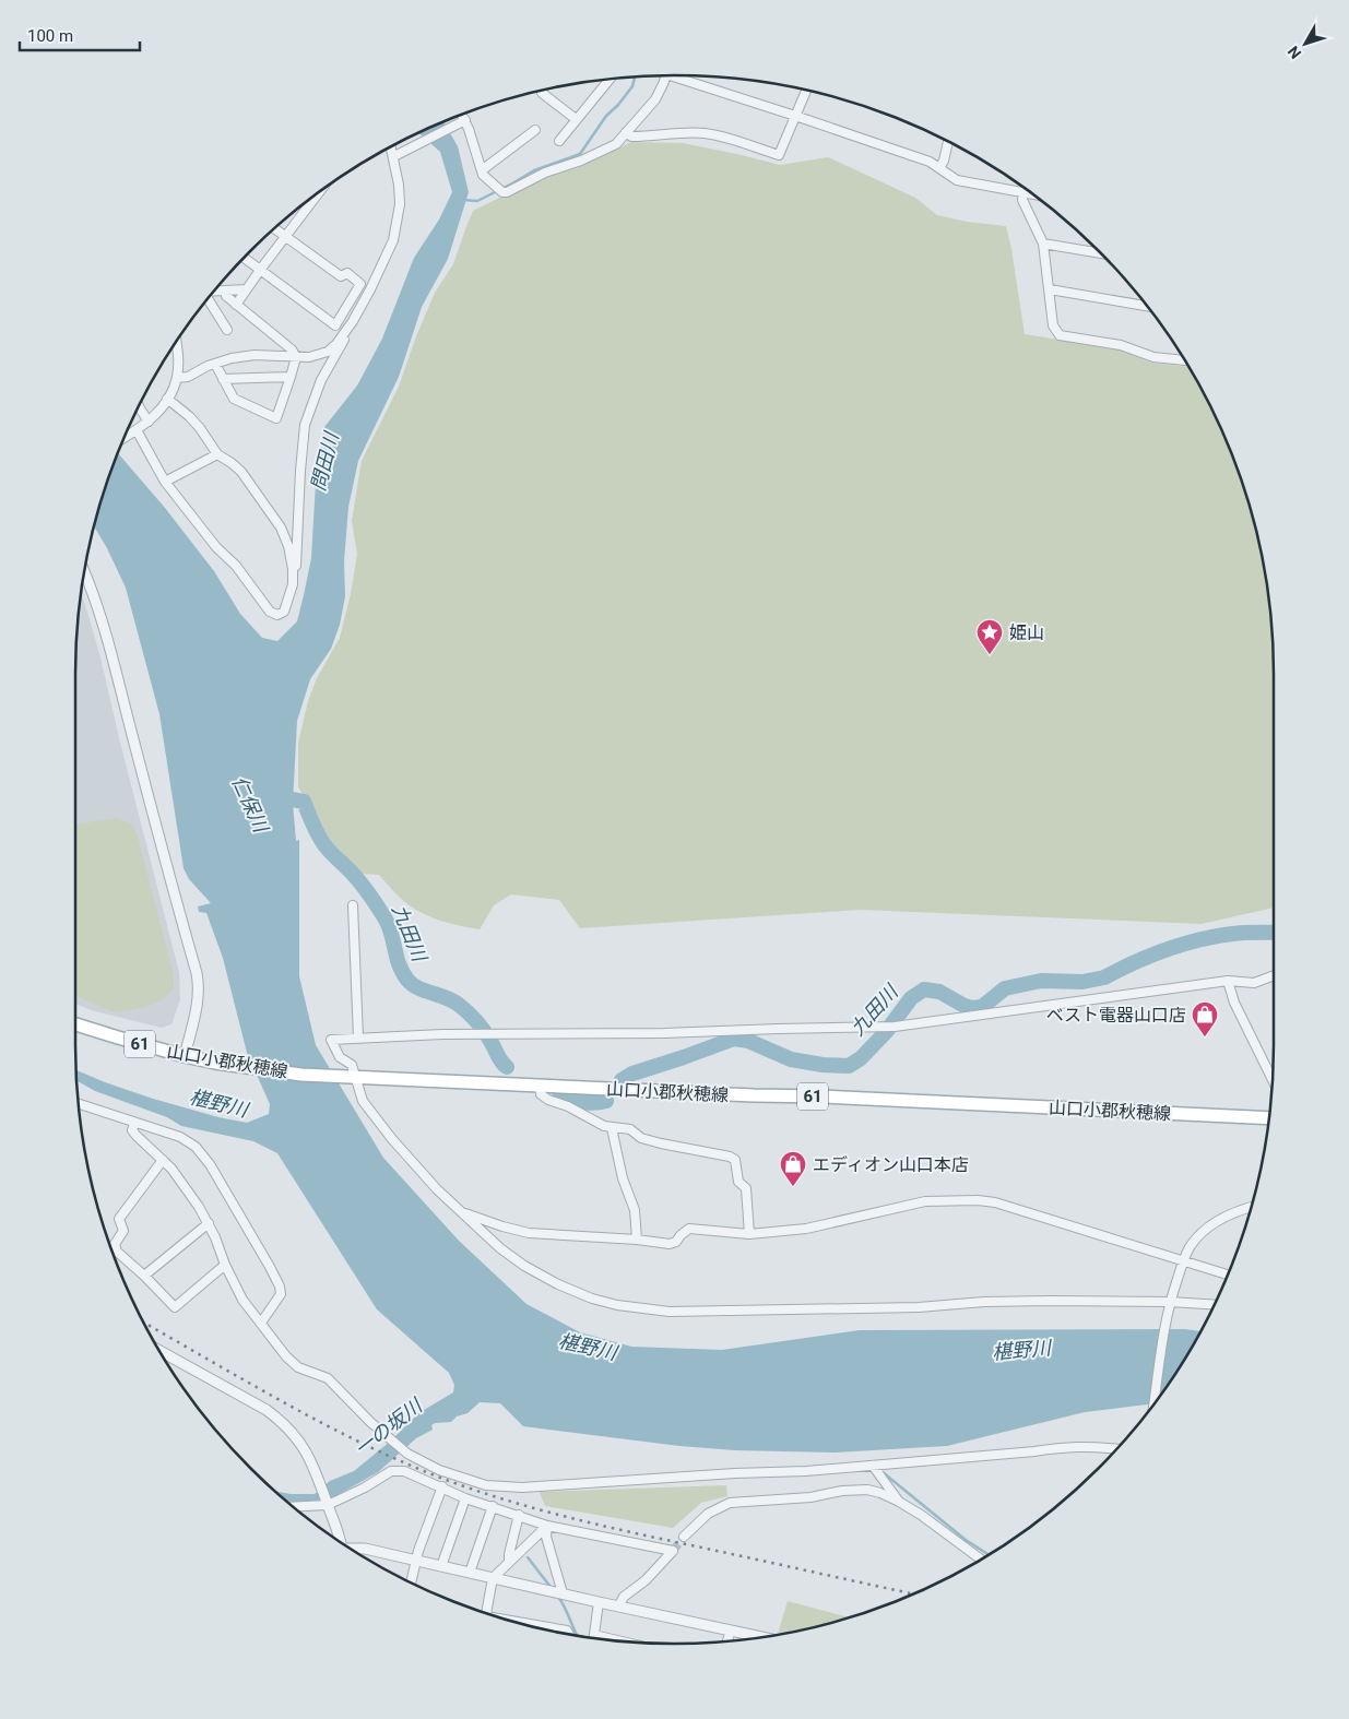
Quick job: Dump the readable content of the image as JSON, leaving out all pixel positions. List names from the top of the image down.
{
  "streets": {
    "main road": ["61", "山口小郡秋穂線"]
  },
  "water": [
    "問田川",
    "仁保川",
    "九田川",
    "椹野川",
    "一の坂川"
  ],
  "places": {
    "place": ["姫山"],
    "shop": ["ベスト電器山口店", "エディオン山口本店"]
  },
  "scale_bar": "100 m",
  "north": "bottom left"
}
